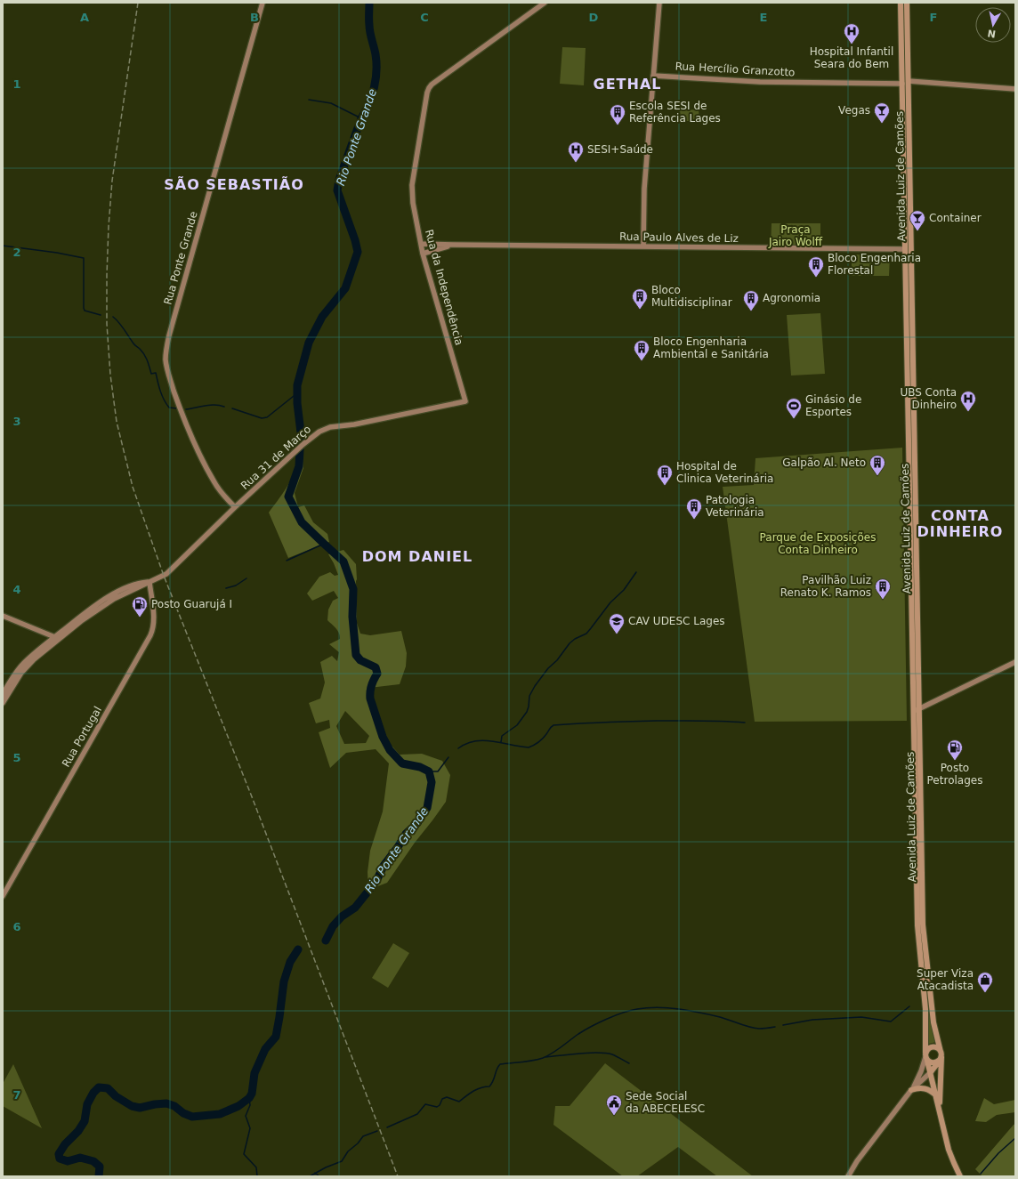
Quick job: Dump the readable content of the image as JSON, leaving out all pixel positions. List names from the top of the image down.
{
  "streets": {
    "main road": ["Avenida Luiz de Camões"],
    "street": [
      "Rua Hercílio Granzotto",
      "Rua Paulo Alves de Liz",
      "Rua Ponte Grande",
      "Rua da Independência",
      "Rua 31 de Março",
      "Rua Portugal"
    ]
  },
  "crossings": [
    ["Rua Hercílio Granzotto", "Avenida Luiz de Camões"],
    ["Avenida Luiz de Camões", "Rua Paulo Alves de Liz"],
    ["Rua Paulo Alves de Liz", "Rua da Independência"],
    ["Rua Ponte Grande", "Rua 31 de Março"],
    ["Rua da Independência", "Rua 31 de Março"],
    ["Rua 31 de Março", "Rua Portugal"]
  ],
  "districts": [
    "GETHAL",
    "SÃO SEBASTIÃO",
    "CONTA DINHEIRO",
    "DOM DANIEL"
  ],
  "water": ["Rio Ponte Grande"],
  "parks": ["Praça Jairo Wolff", "Parque de Exposições Conta Dinheiro"],
  "places": {
    "hospital": ["Hospital Infantil Seara do Bem", "SESI+Saúde", "UBS Conta Dinheiro"],
    "bar": ["Vegas", "Container"],
    "building": [
      "Escola SESI de Referência Lages",
      "Bloco Engenharia Florestal",
      "Bloco Multidisciplinar",
      "Agronomia",
      "Bloco Engenharia Ambiental e Sanitária",
      "Galpão Al. Neto",
      "Hospital de Clinica Veterinária",
      "Patologia Veterinária",
      "Pavilhão Luiz Renato K. Ramos"
    ],
    "sports": ["Ginásio de Esportes"],
    "fuel station": ["Posto Guarujá I", "Posto Petrolages"],
    "school or university": ["CAV UDESC Lages"],
    "shop": ["Super Viza Atacadista"],
    "public building": ["Sede Social da ABECELESC"]
  },
  "north": "bottom",
  "grid": {
    "columns": [
      "A",
      "B",
      "C",
      "D",
      "E",
      "F"
    ],
    "rows": [
      "1",
      "2",
      "3",
      "4",
      "5",
      "6",
      "7"
    ]
  }
}
